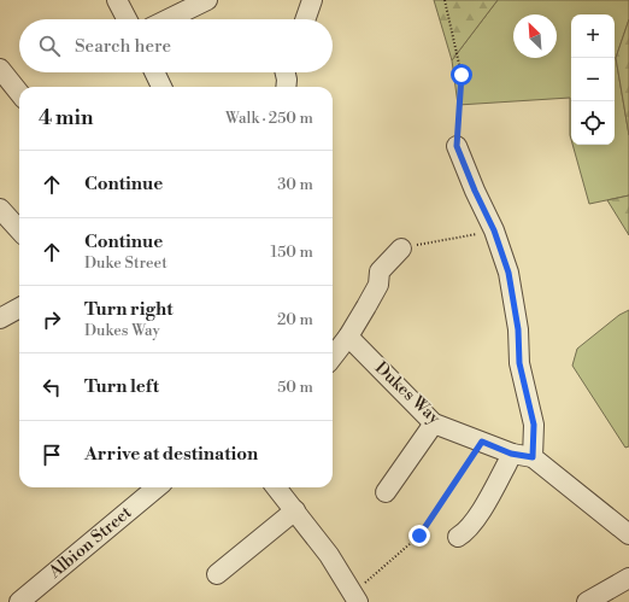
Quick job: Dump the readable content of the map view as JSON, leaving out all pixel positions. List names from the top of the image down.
{
  "streets": {
    "street": ["Dukes Way", "Albion Street"]
  },
  "north": "top left",
  "page": {
    "map_buttons": ["+", "−"],
    "search": "Search here",
    "heading": ["4 min", "Walk · 250 m"],
    "list": [
      ["Continue", "30 m"],
      ["Continue", "Duke Street", "150 m"],
      ["Turn right", "Dukes Way", "20 m"],
      ["Turn left", "50 m"],
      "Arrive at destination"
    ]
  }
}
